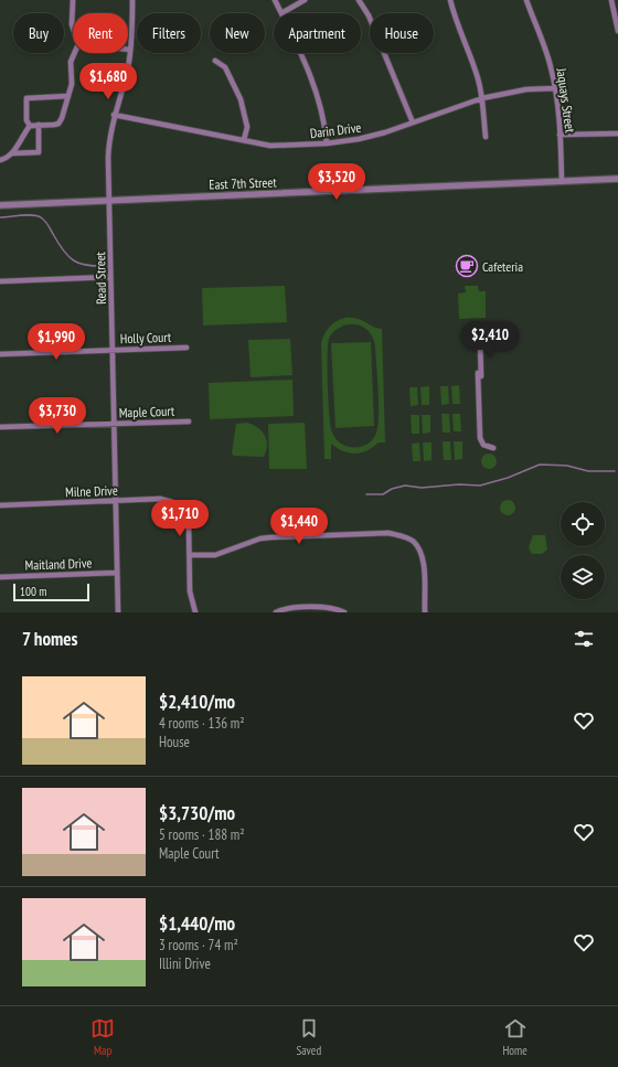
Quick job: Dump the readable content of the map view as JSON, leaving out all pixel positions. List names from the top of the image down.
{
  "streets": {
    "street": [
      "Jaquays Street",
      "Darin Drive",
      "East 7th Street",
      "Read Street",
      "Holly Court",
      "Maple Court",
      "Milne Drive",
      "Maitland Drive"
    ]
  },
  "crossings": [
    ["Jaquays Street", "Darin Drive"],
    ["Jaquays Street", "East 7th Street"],
    ["Darin Drive", "Read Street"],
    ["East 7th Street", "Read Street"],
    ["Read Street", "Holly Court"],
    ["Read Street", "Maple Court"],
    ["Read Street", "Milne Drive"],
    ["Read Street", "Maitland Drive"]
  ],
  "places": {
    "cafe": ["Cafeteria"]
  },
  "scale_bar": "100 m",
  "page": {
    "chip": [
      "Buy",
      "Rent",
      "Filters",
      "New",
      "Apartment",
      "House"
    ],
    "price": [
      "$1,680",
      "$3,520",
      "$2,410",
      "$1,990",
      "$3,730",
      "$1,710",
      "$1,440"
    ],
    "scale": "100 m",
    "heading": "7 homes",
    "list": [
      {
        "name": "$2,410/mo",
        "note": "4 rooms · 136 m² · House"
      },
      {
        "name": "$3,730/mo",
        "note": "5 rooms · 188 m² · Maple Court"
      },
      {
        "name": "$1,440/mo",
        "note": "3 rooms · 74 m² · Illini Drive"
      }
    ],
    "tabs": ["Map", "Saved", "Home"]
  }
}
